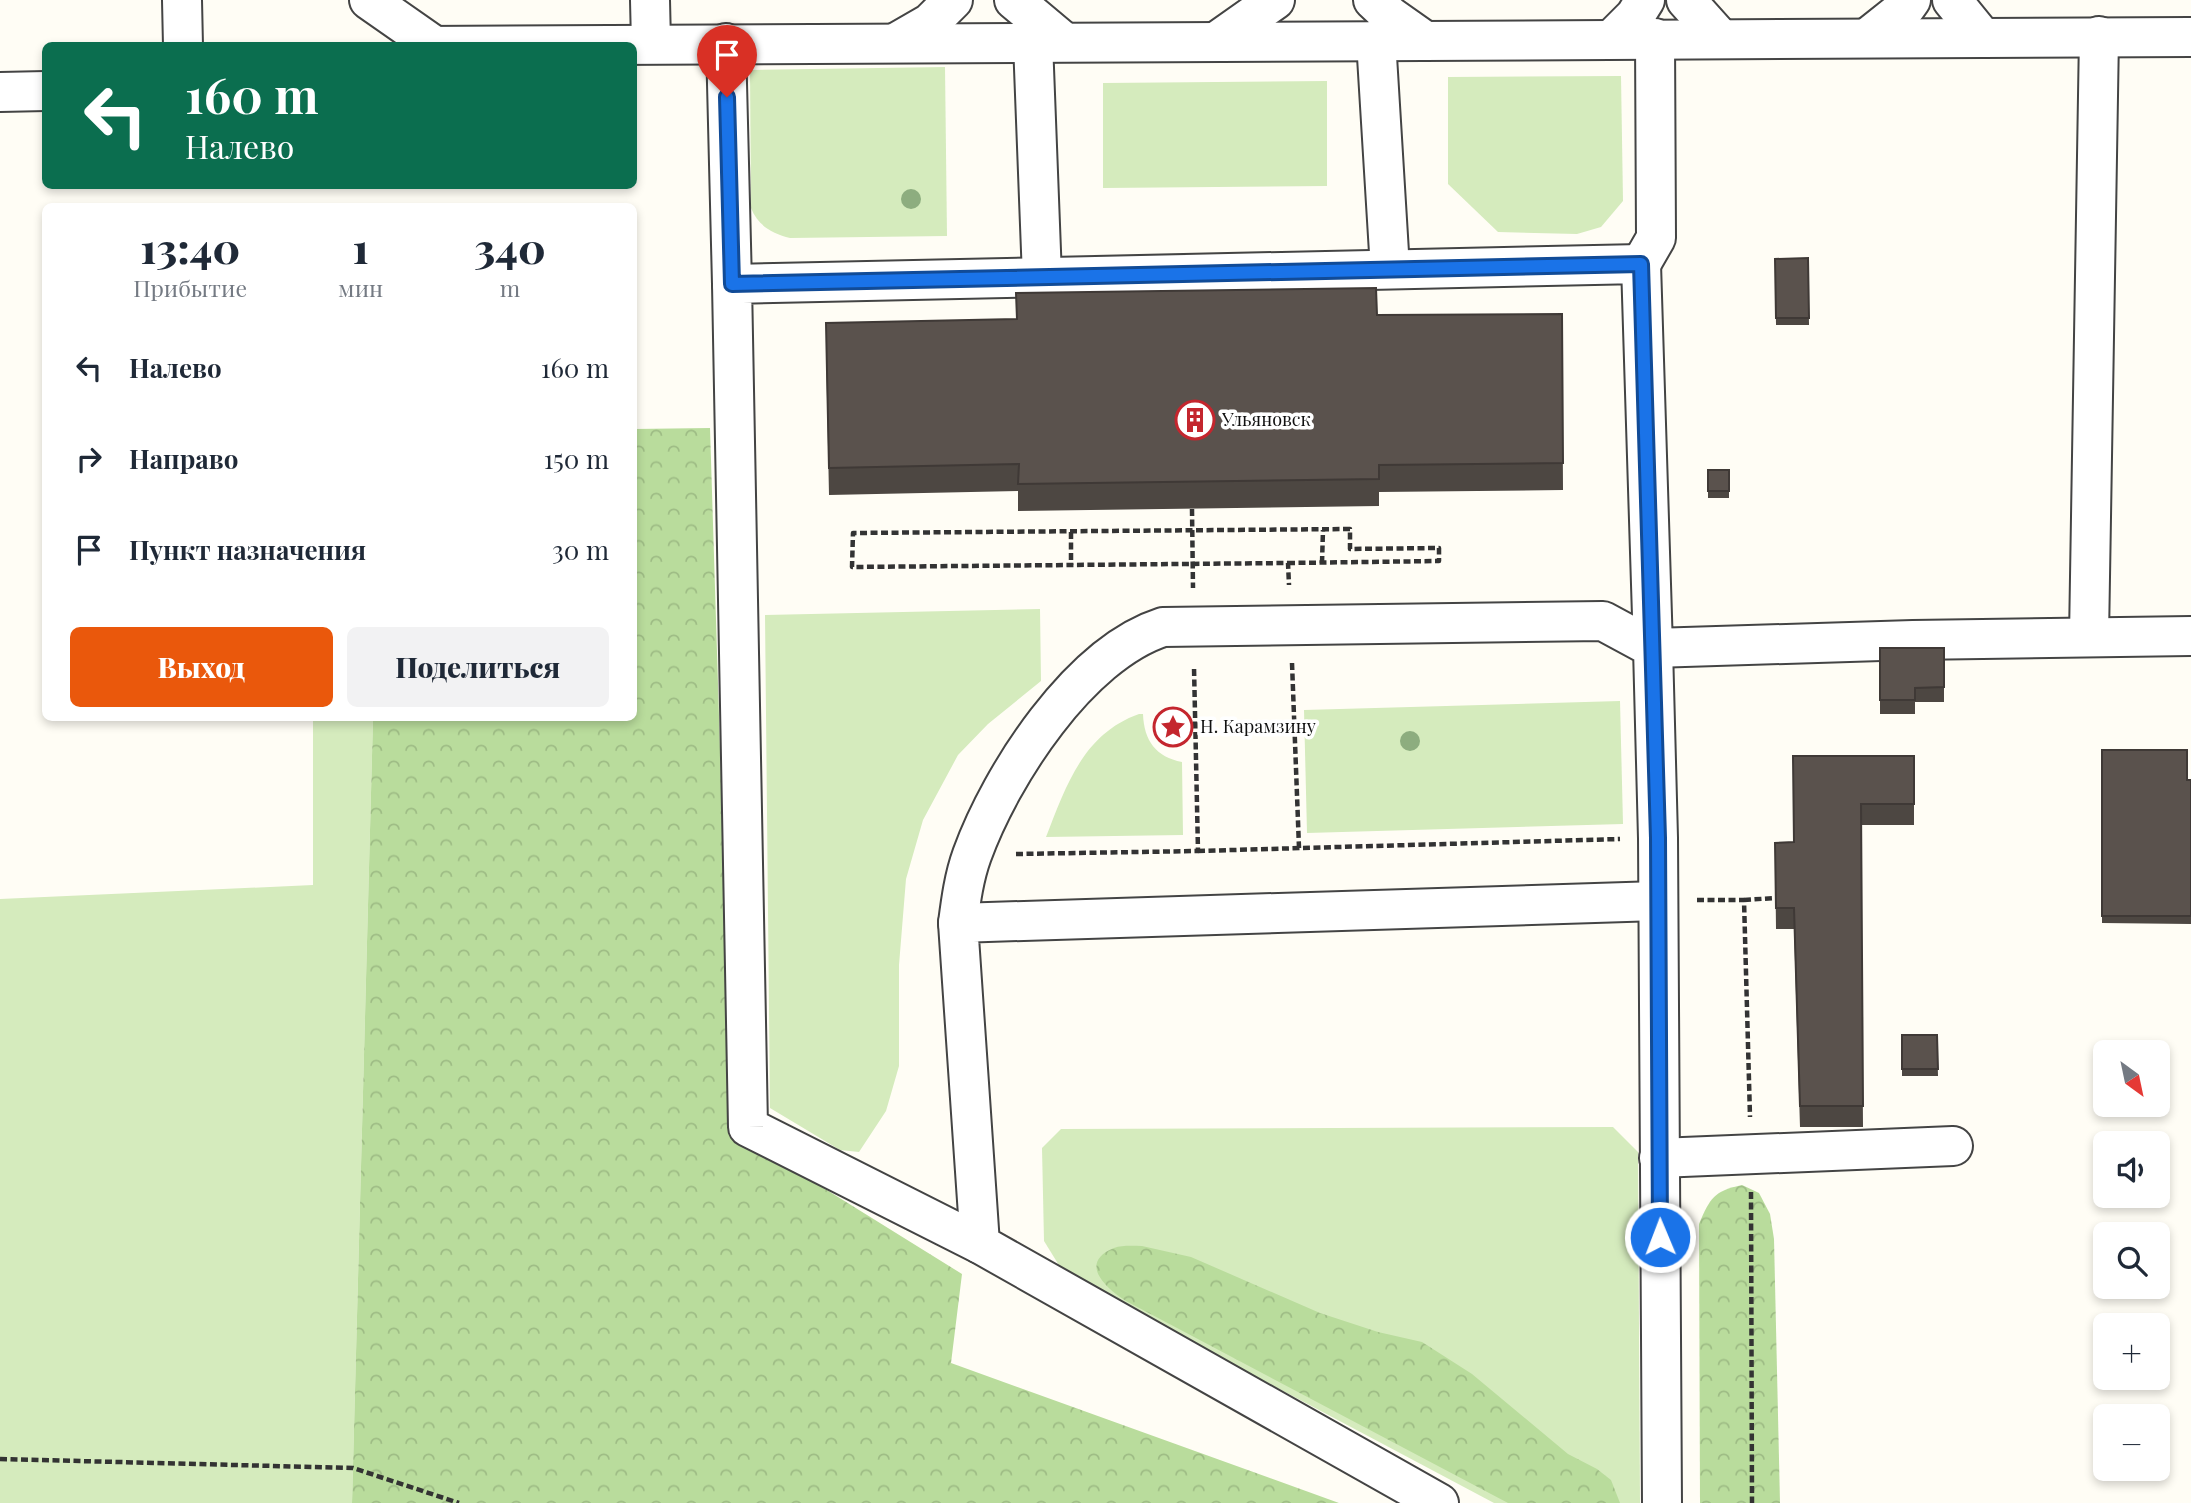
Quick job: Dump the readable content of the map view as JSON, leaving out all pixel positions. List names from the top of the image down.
{
  "places": {
    "building": ["Ульяновск"],
    "place": ["Н. Карамзину"]
  },
  "north": "bottom right",
  "page": {
    "turn": ["160 m", "Налево"],
    "eta": [
      "13:40",
      "Прибытие",
      "1",
      "мин",
      "340",
      "m"
    ],
    "list": [
      {
        "name": "Налево",
        "value": "160 m"
      },
      {
        "name": "Направо",
        "value": "150 m"
      },
      {
        "name": "Пункт назначения",
        "value": "30 m"
      }
    ],
    "buttons": ["Выход", "Поделиться"],
    "map_buttons": ["+", "−"]
  }
}
